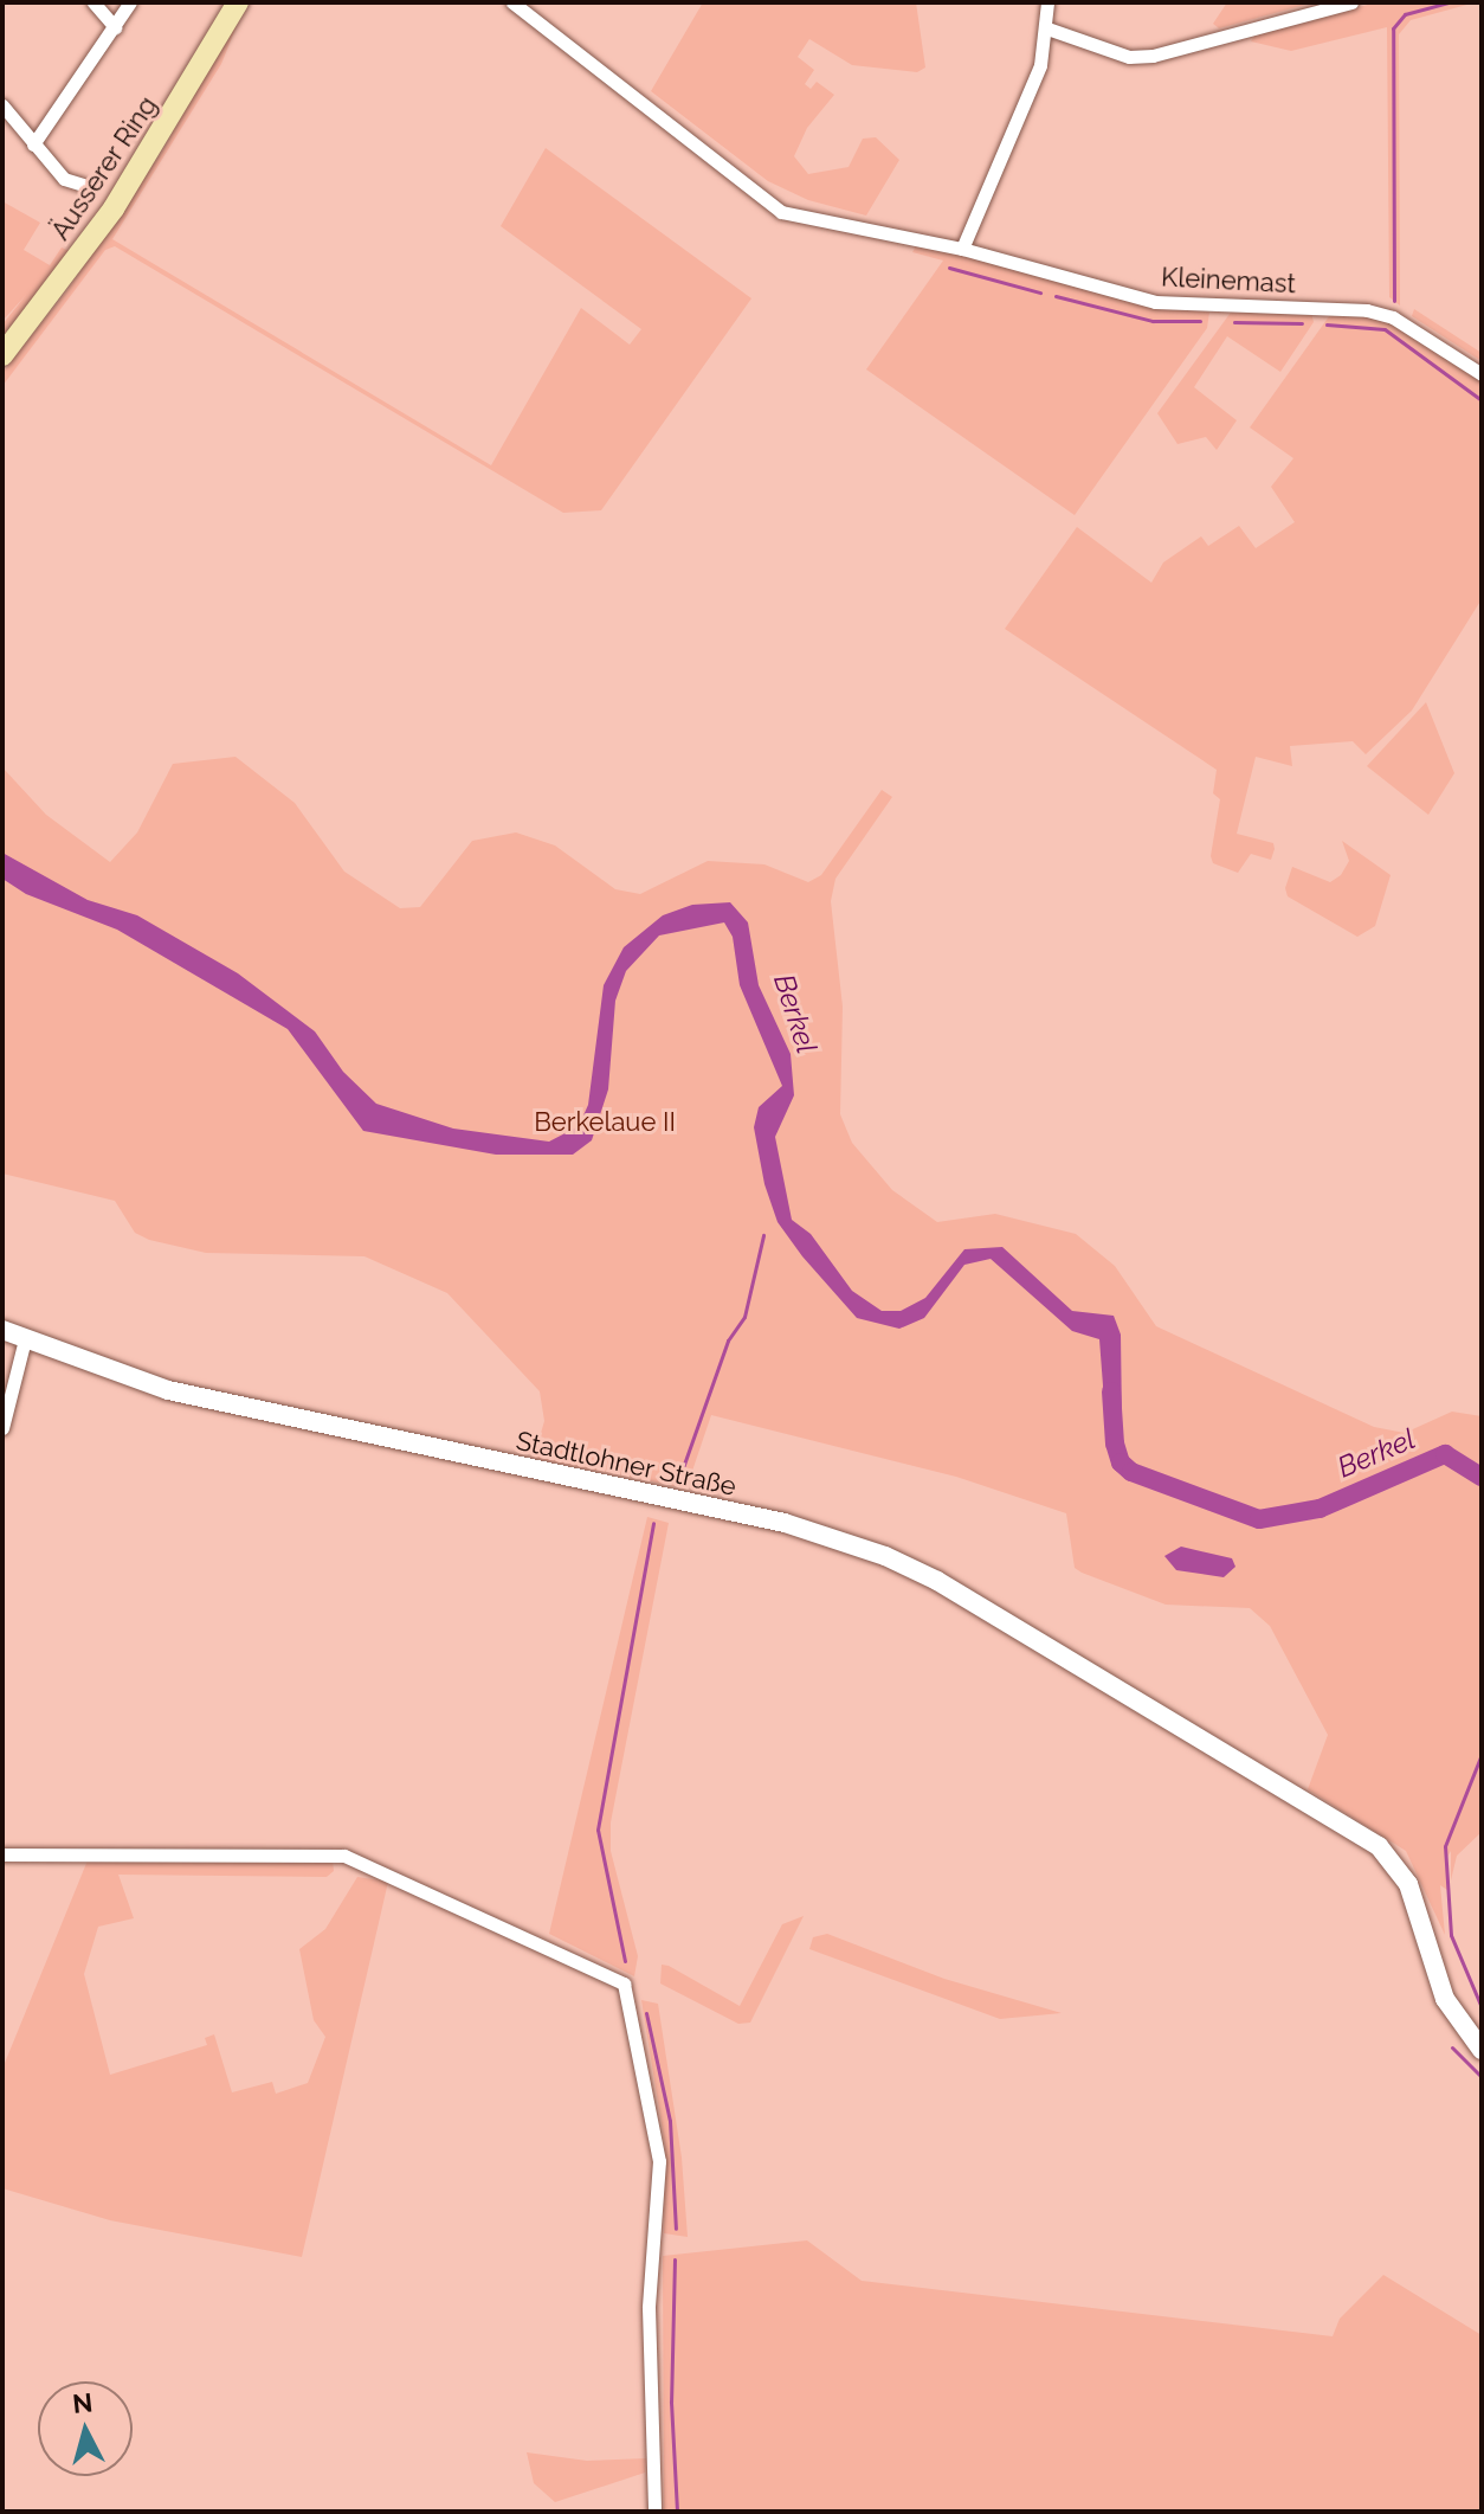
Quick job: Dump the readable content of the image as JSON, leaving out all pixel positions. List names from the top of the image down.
{
  "streets": {
    "main road": ["Äusserer Ring"],
    "street": ["Kleinemast", "Stadtlohner Straße"]
  },
  "water": ["Berkel"],
  "parks": ["Berkelaue II"],
  "north": "top"
}
